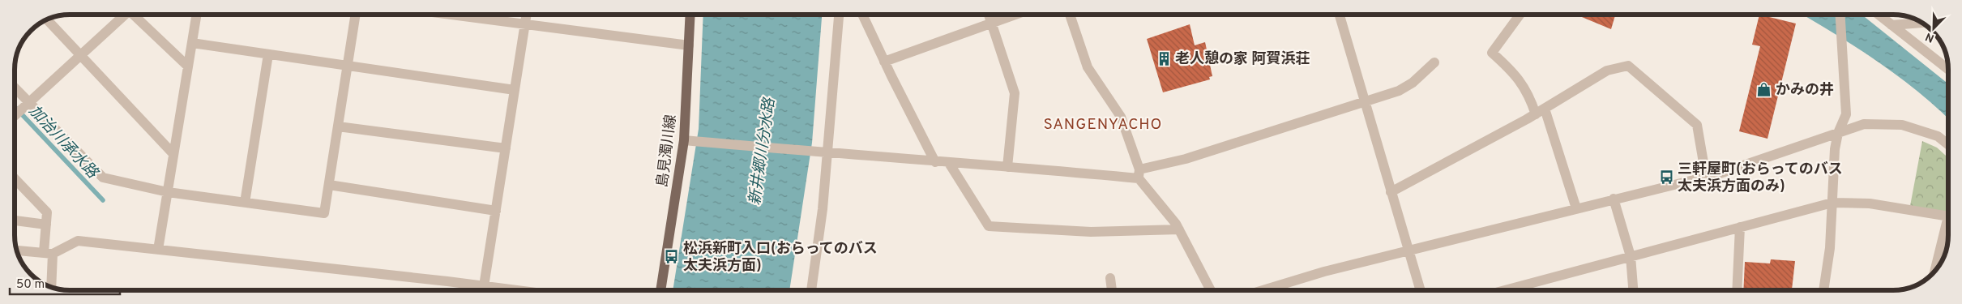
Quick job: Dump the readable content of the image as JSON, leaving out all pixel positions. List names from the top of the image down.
{
  "streets": {
    "main road": ["島見濁川線"]
  },
  "districts": ["SANGENYACHO"],
  "water": ["加治川承水路", "新井郷川分水路"],
  "places": {
    "building": ["老人憩の家 阿賀浜荘"],
    "shop": ["かみの井"],
    "bus stop": ["三軒屋町(おらってのバス 太夫浜方面のみ)", "松浜新町入口(おらってのバス 太夫浜方面)"]
  },
  "scale_bar": "50 m",
  "north": "bottom left"
}
